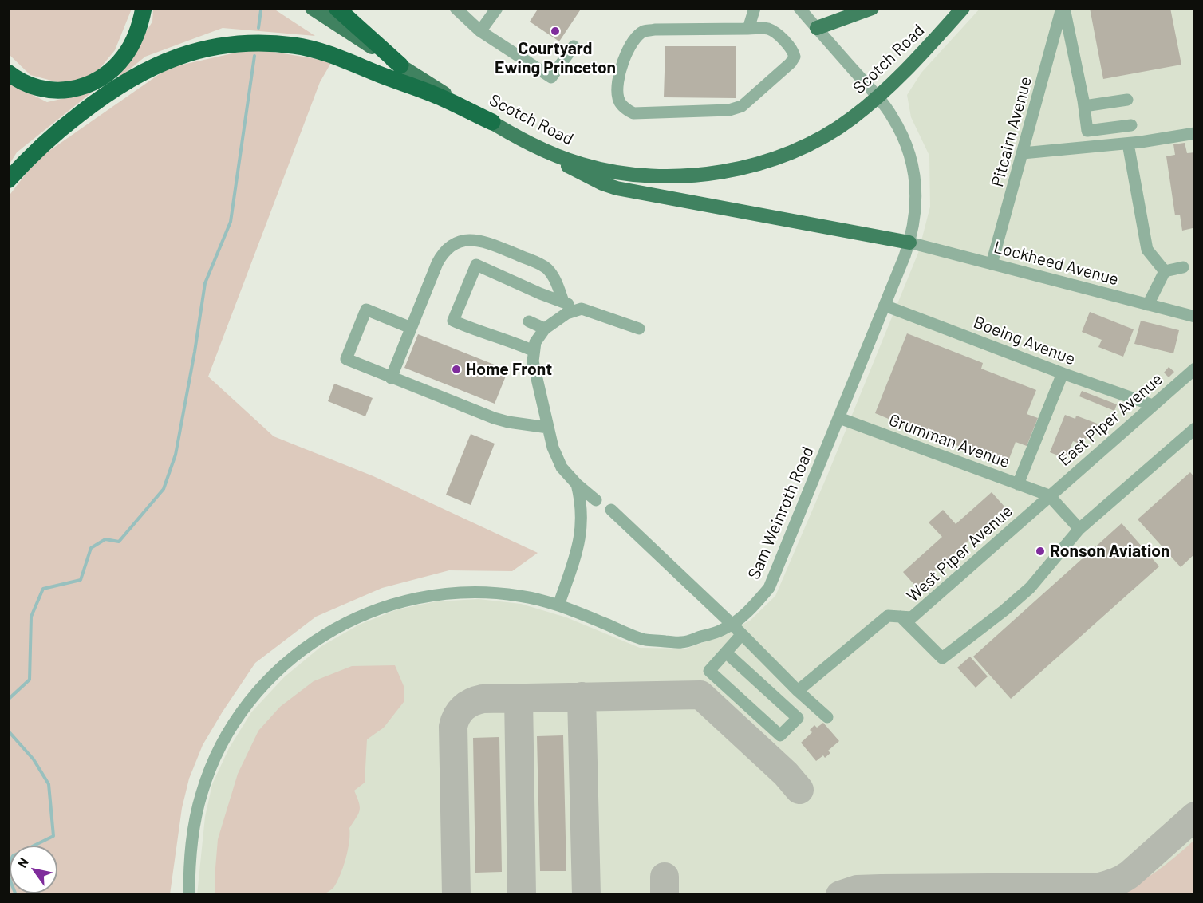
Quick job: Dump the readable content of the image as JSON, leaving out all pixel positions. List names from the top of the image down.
{
  "streets": {
    "main road": ["Scotch Road"],
    "street": [
      "Pitcairn Avenue",
      "Lockheed Avenue",
      "Boeing Avenue",
      "East Piper Avenue",
      "Grumman Avenue",
      "Sam Weinroth Road",
      "West Piper Avenue"
    ]
  },
  "crossings": [
    ["Scotch Road", "Sam Weinroth Road"],
    ["Pitcairn Avenue", "Lockheed Avenue"],
    ["Lockheed Avenue", "Sam Weinroth Road"],
    ["Boeing Avenue", "East Piper Avenue"],
    ["Boeing Avenue", "Sam Weinroth Road"],
    ["East Piper Avenue", "Grumman Avenue"],
    ["East Piper Avenue", "West Piper Avenue"],
    ["Grumman Avenue", "Sam Weinroth Road"],
    ["Grumman Avenue", "West Piper Avenue"]
  ],
  "places": ["Courtyard Ewing Princeton", "Home Front", "Ronson Aviation"],
  "north": "top left"
}
